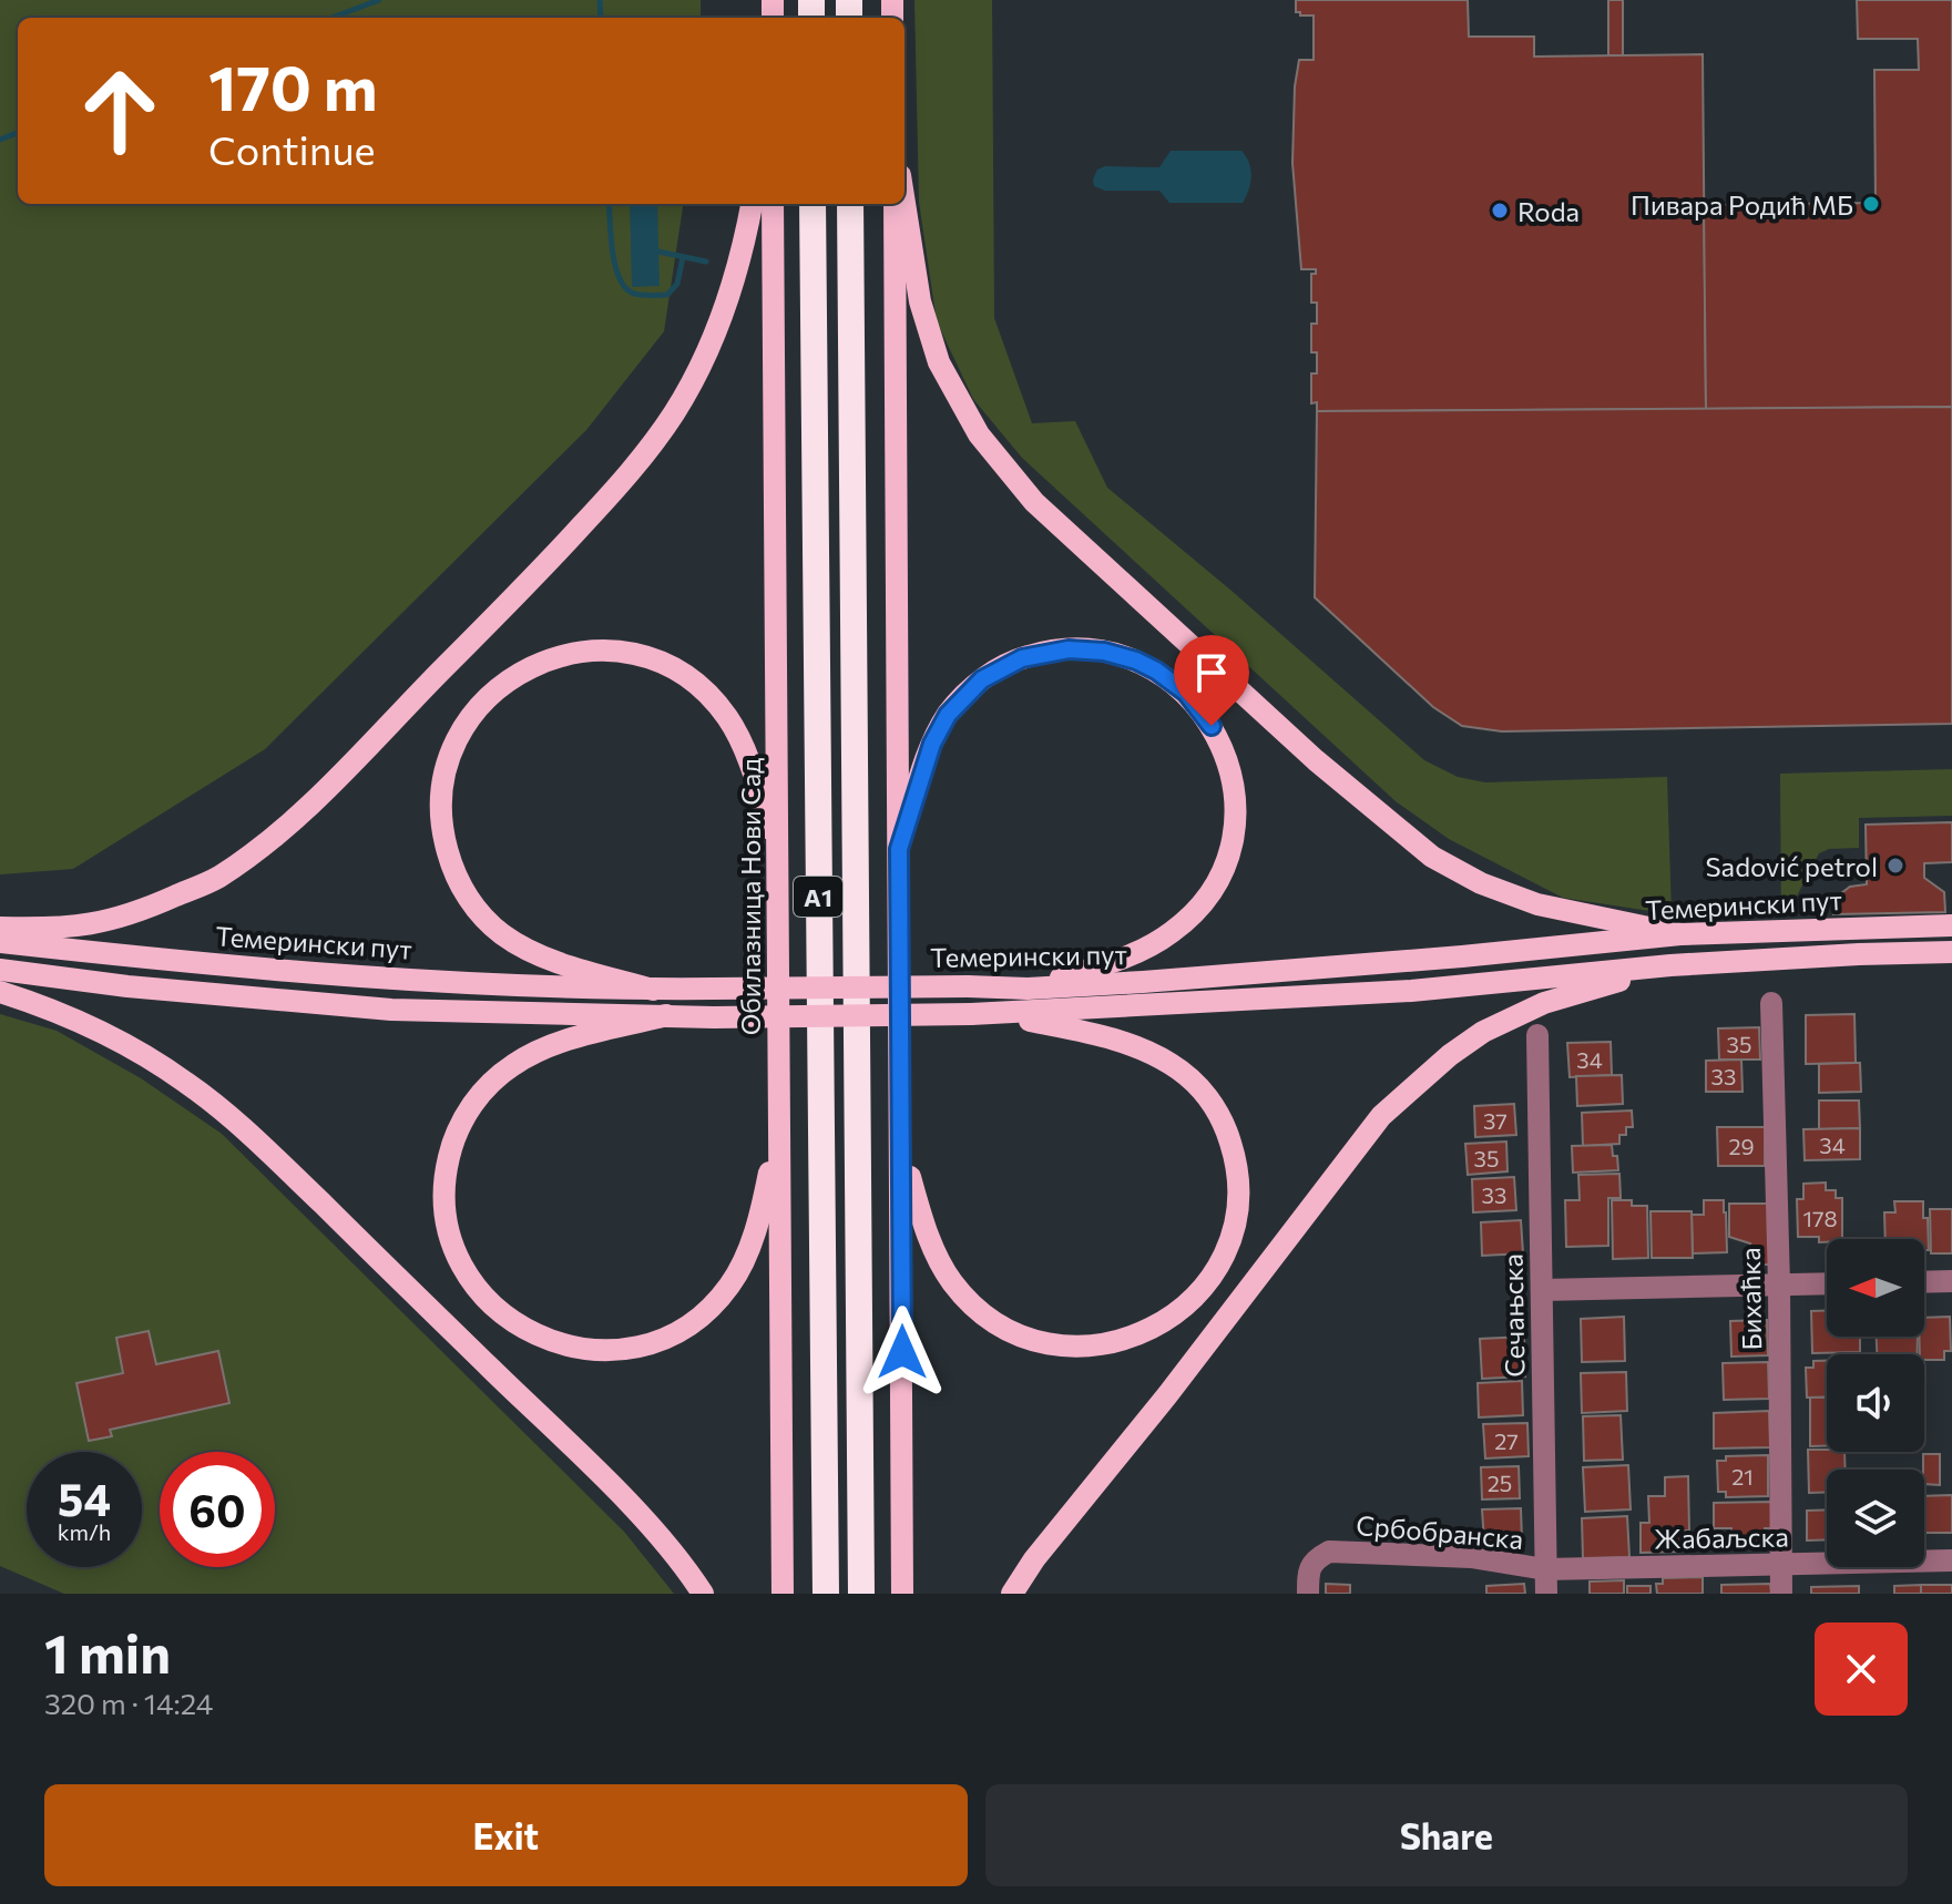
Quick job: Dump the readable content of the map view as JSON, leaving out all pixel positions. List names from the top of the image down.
{
  "streets": {
    "highway": ["A1"],
    "main road": ["Обилазница Нови Сад", "Темерински пут"],
    "street": [
      "Бихаћка",
      "Сечањска",
      "Србобранска",
      "Жабаљска"
    ]
  },
  "crossings": [
    ["Бихаћка", "Жабаљска"],
    ["Сечањска", "Србобранска"],
    ["Сечањска", "Жабаљска"],
    ["Србобранска", "Жабаљска"]
  ],
  "places": ["Пивара Родић МБ", "Roda", "Sadović petrol"],
  "house_numbers": [
    "35",
    "34",
    "33",
    "37",
    "34",
    "29",
    "35",
    "33",
    "178",
    "27",
    "21",
    "25"
  ],
  "north": "left",
  "page": {
    "turn": ["170 m", "Continue"],
    "speed": "54 km/h",
    "limit": "60",
    "heading": ["1 min", "320 m · 14:24"],
    "buttons": ["Exit", "Share"]
  }
}
